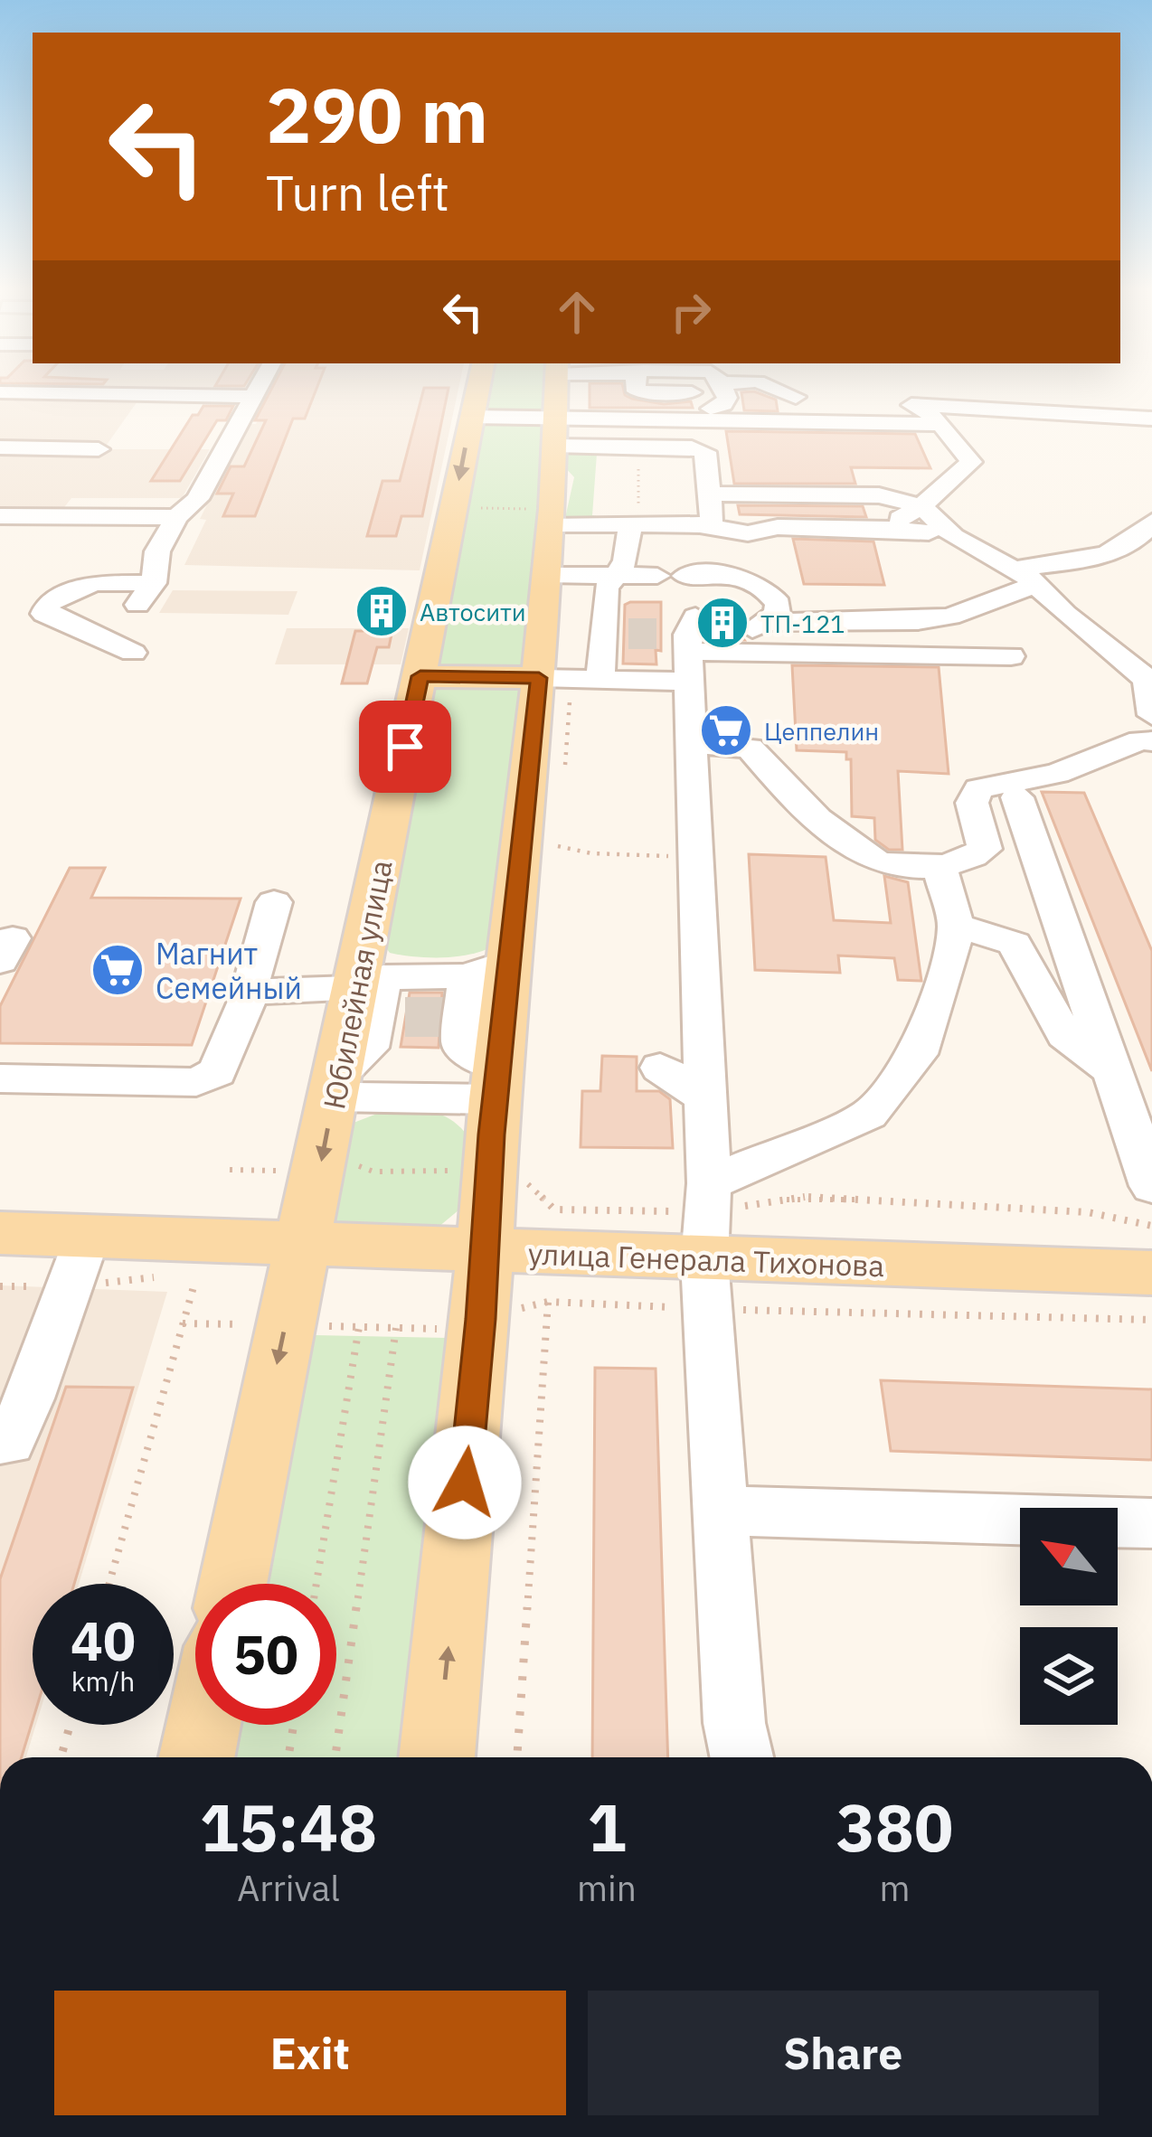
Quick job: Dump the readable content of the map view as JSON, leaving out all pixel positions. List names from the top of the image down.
{
  "streets": {
    "main road": ["Юбилейная улица", "улица Генерала Тихонова"]
  },
  "crossings": [
    ["Юбилейная улица", "улица Генерала Тихонова"]
  ],
  "places": {
    "building": ["Автосити", "ТП-121"],
    "supermarket": ["Цеппелин", "Магнит Семейный"]
  },
  "north": "top left",
  "page": {
    "turn": ["290 m", "Turn left"],
    "speed": "40 km/h",
    "limit": "50",
    "eta": [
      "15:48",
      "Arrival",
      "1",
      "min",
      "380",
      "m"
    ],
    "buttons": ["Exit", "Share"]
  }
}
